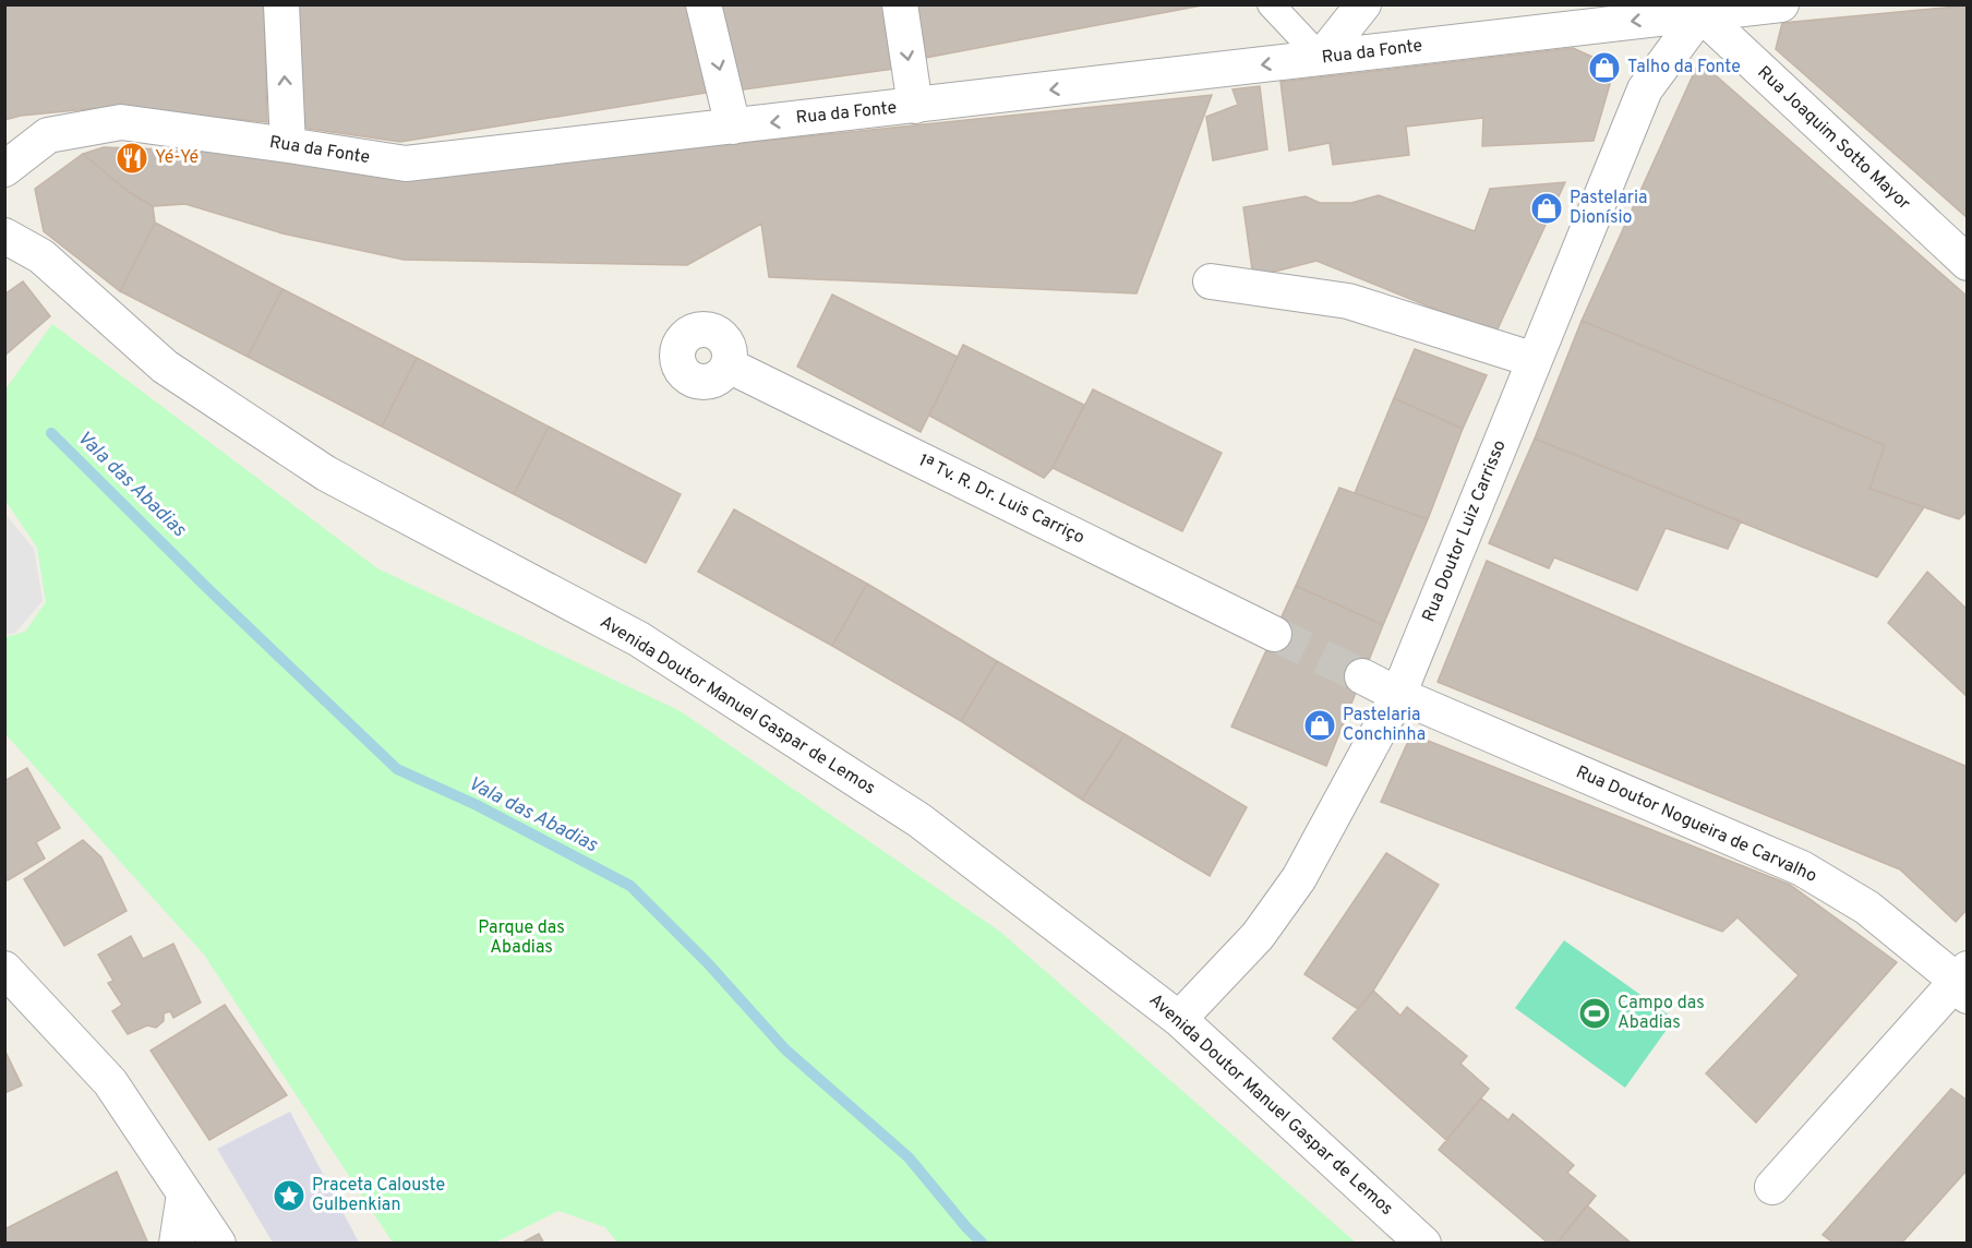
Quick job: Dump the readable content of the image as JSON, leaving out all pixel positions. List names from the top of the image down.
{
  "streets": {
    "street": [
      "Rua da Fonte",
      "Rua Joaquim Sotto Mayor",
      "1ª Tv. R. Dr. Luis Carriço",
      "Rua Doutor Luiz Carrisso",
      "Avenida Doutor Manuel Gaspar de Lemos",
      "Rua Doutor Nogueira de Carvalho"
    ]
  },
  "crossings": [
    ["Rua da Fonte", "Rua Joaquim Sotto Mayor"],
    ["Rua da Fonte", "Rua Doutor Luiz Carrisso"],
    ["Rua Joaquim Sotto Mayor", "Rua Doutor Luiz Carrisso"],
    ["Rua Doutor Luiz Carrisso", "Avenida Doutor Manuel Gaspar de Lemos"],
    ["Rua Doutor Luiz Carrisso", "Rua Doutor Nogueira de Carvalho"]
  ],
  "one_way": ["Rua da Fonte"],
  "water": ["Vala das Abadias"],
  "parks": ["Parque das Abadias"],
  "places": {
    "shop": ["Talho da Fonte", "Pastelaria Dionísio", "Pastelaria Conchinha"],
    "restaurant": ["Yé-Yé"],
    "sports": ["Campo das Abadias"],
    "place": ["Praceta Calouste Gulbenkian"]
  }
}
